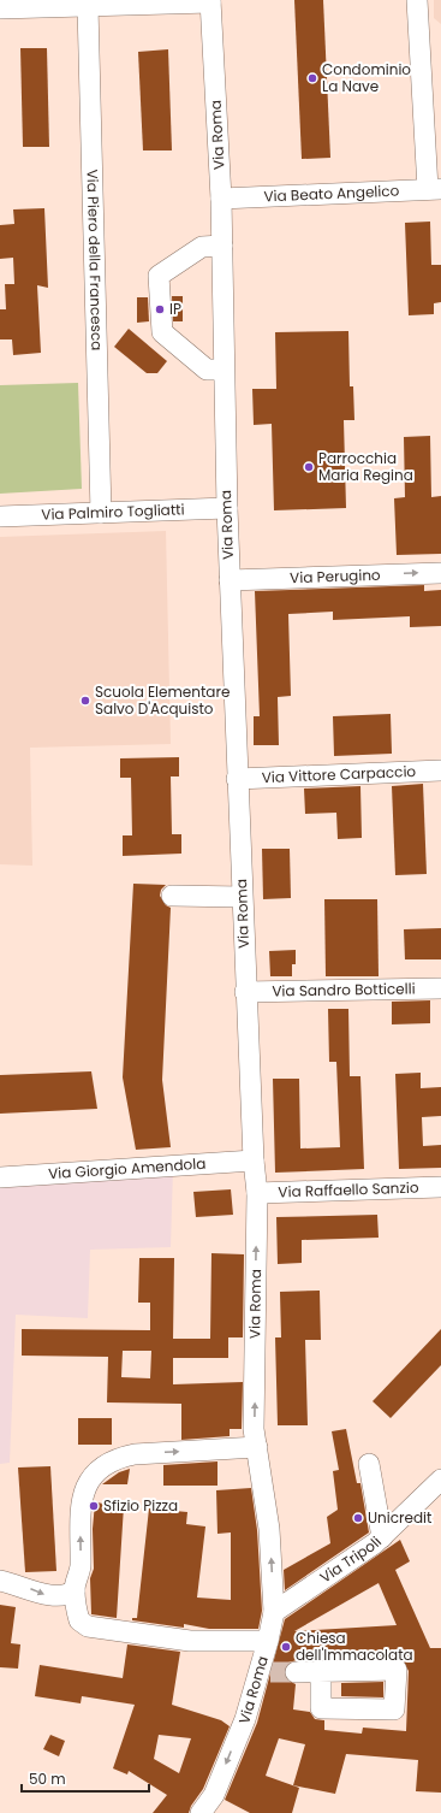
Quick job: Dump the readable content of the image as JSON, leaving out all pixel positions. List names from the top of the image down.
{
  "streets": {
    "street": [
      "Via Roma",
      "Via Beato Angelico",
      "Via Piero della Francesca",
      "Via Palmiro Togliatti",
      "Via Perugino",
      "Via Vittore Carpaccio",
      "Via Sandro Botticelli",
      "Via Giorgio Amendola",
      "Via Raffaello Sanzio",
      "Via Tripoli"
    ]
  },
  "crossings": [
    ["Via Roma", "Via Beato Angelico"],
    ["Via Roma", "Via Palmiro Togliatti"],
    ["Via Roma", "Via Perugino"],
    ["Via Roma", "Via Vittore Carpaccio"],
    ["Via Roma", "Via Sandro Botticelli"],
    ["Via Roma", "Via Giorgio Amendola"],
    ["Via Roma", "Via Raffaello Sanzio"],
    ["Via Roma", "Via Tripoli"],
    ["Via Piero della Francesca", "Via Palmiro Togliatti"]
  ],
  "one_way": ["Via Perugino"],
  "places": [
    "Condominio La Nave",
    "IP",
    "Parrocchia Maria Regina",
    "Scuola Elementare Salvo D'Acquisto",
    "Sfizio Pizza",
    "Unicredit",
    "Chiesa dell'Immacolata"
  ],
  "scale_bar": "50 m"
}
